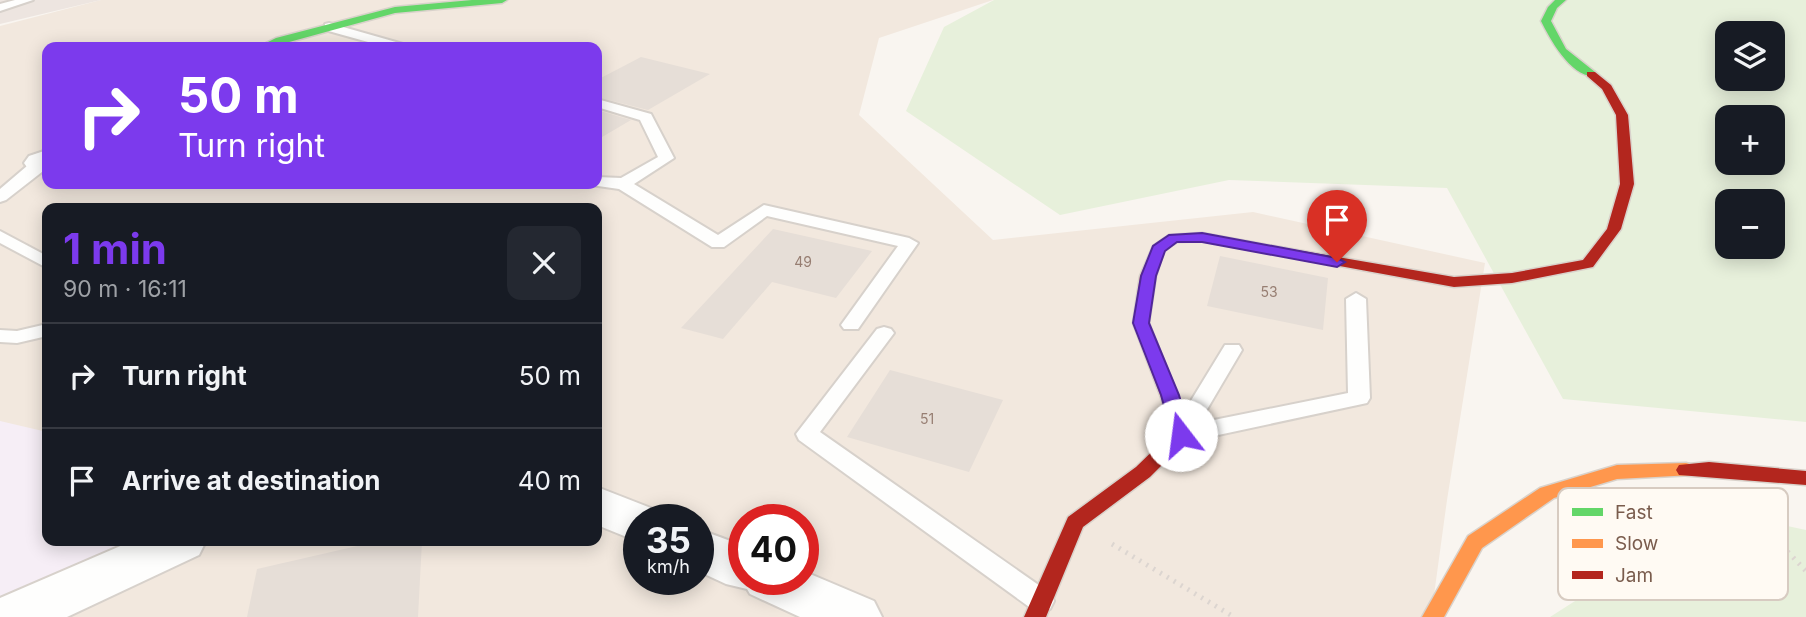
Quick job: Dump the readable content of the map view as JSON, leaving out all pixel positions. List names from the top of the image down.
{
  "house_numbers": ["49", "53", "51"],
  "legend": ["Fast", "Slow", "Jam"],
  "page": {
    "map_buttons": ["+", "−"],
    "turn": ["50 m", "Turn right"],
    "heading": ["1 min", "90 m · 16:11"],
    "list": [
      {
        "name": "Turn right",
        "value": "50 m"
      },
      {
        "name": "Arrive at destination",
        "value": "40 m"
      }
    ],
    "speed": "35 km/h",
    "limit": "40"
  }
}
